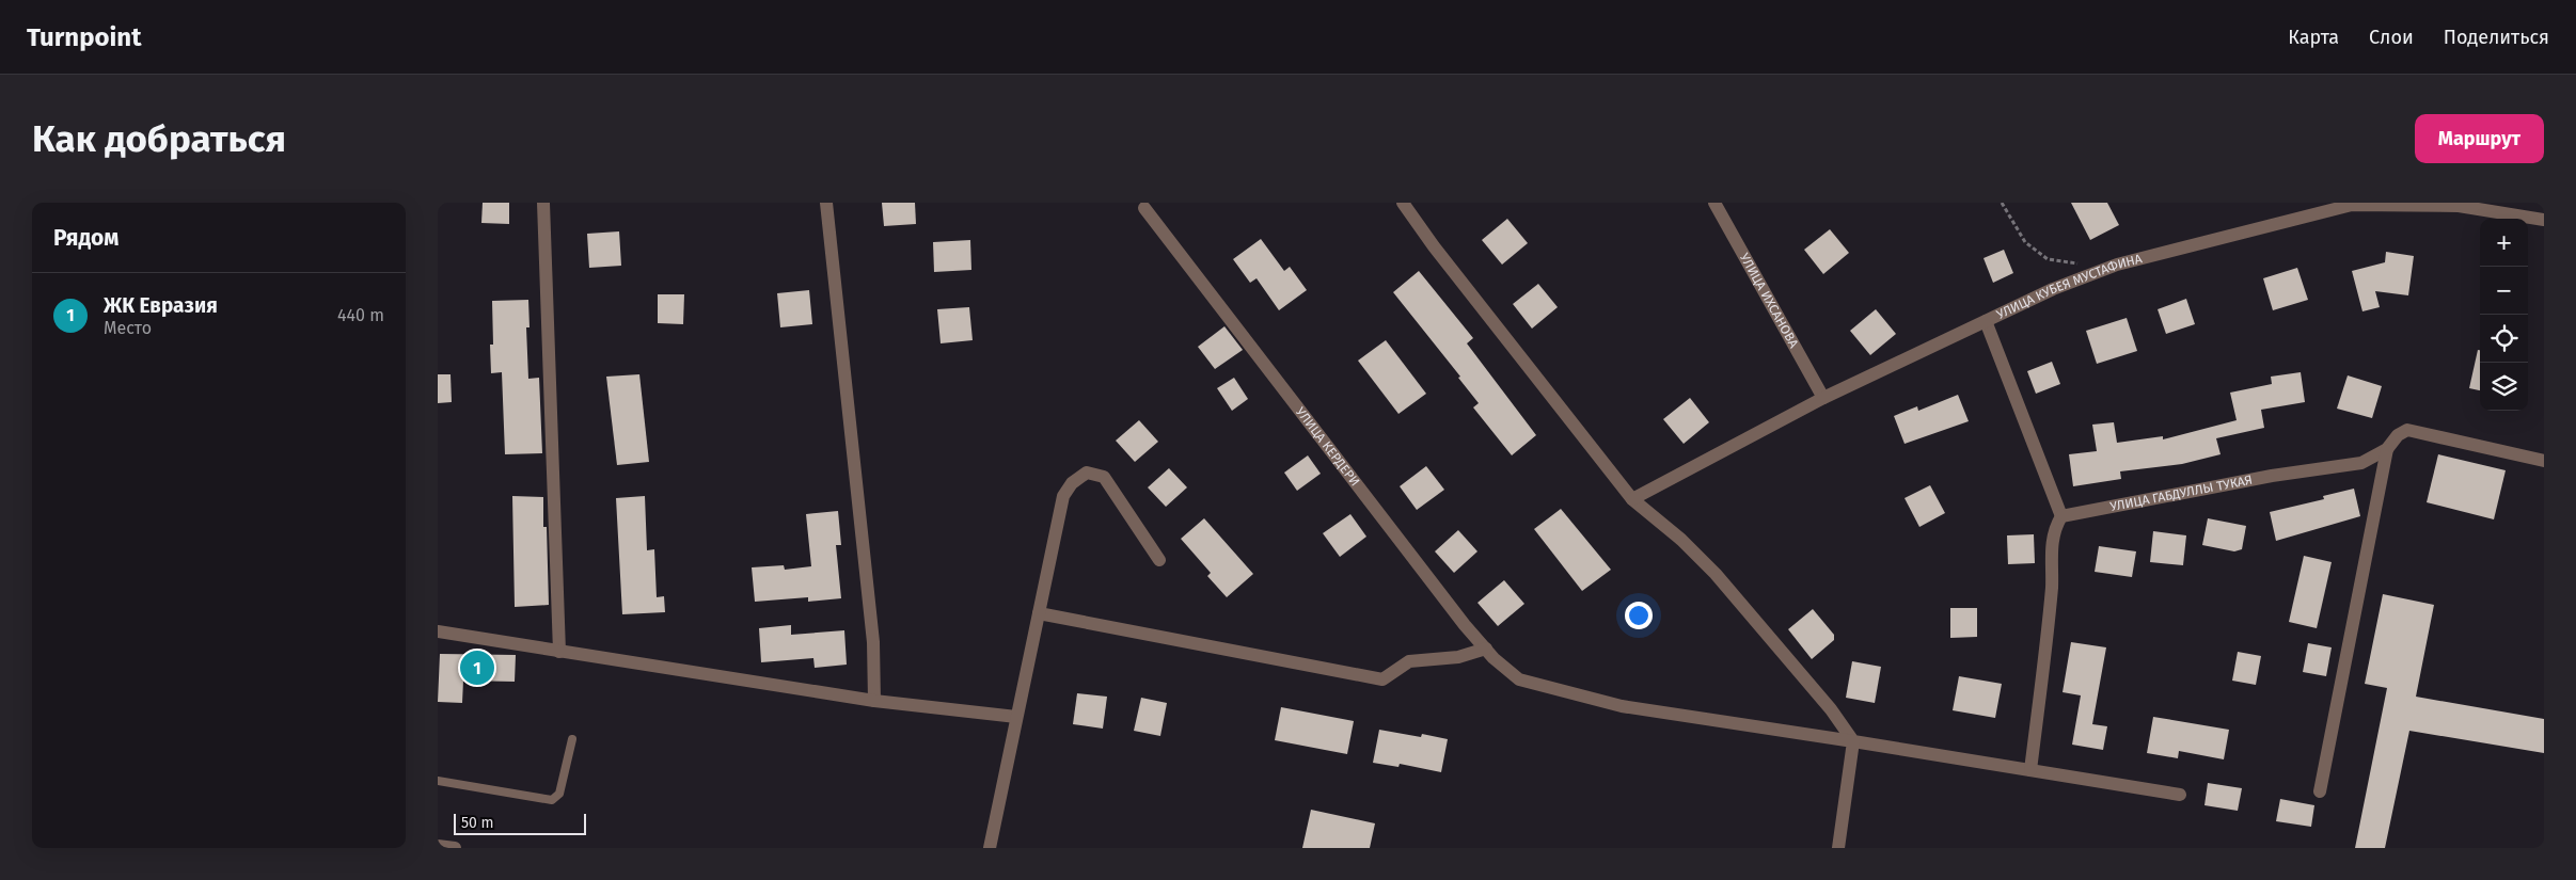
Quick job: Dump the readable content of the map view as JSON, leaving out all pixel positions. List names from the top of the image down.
{
  "streets": {
    "street": [
      "УЛИЦА КУБЕЯ МУСТАФИНА",
      "УЛИЦА ИХСАНОВА",
      "УЛИЦА КЕРДЕРИ",
      "УЛИЦА ГАБДУЛЛЫ ТУКАЯ"
    ]
  },
  "crossings": [
    ["УЛИЦА КУБЕЯ МУСТАФИНА", "УЛИЦА ИХСАНОВА"]
  ],
  "scale_bar": "50 m",
  "page": {
    "header": "Turnpoint",
    "nav": ["Карта", "Слои", "Поделиться"],
    "buttons": "Маршрут",
    "title": "Как добраться",
    "heading": "Рядом",
    "map_buttons": ["+", "−"],
    "list": [
      {
        "mark": "1",
        "name": "ЖК Евразия",
        "note": "Место",
        "value": "440 m"
      }
    ],
    "pins": "1",
    "scale": "50 m"
  }
}
